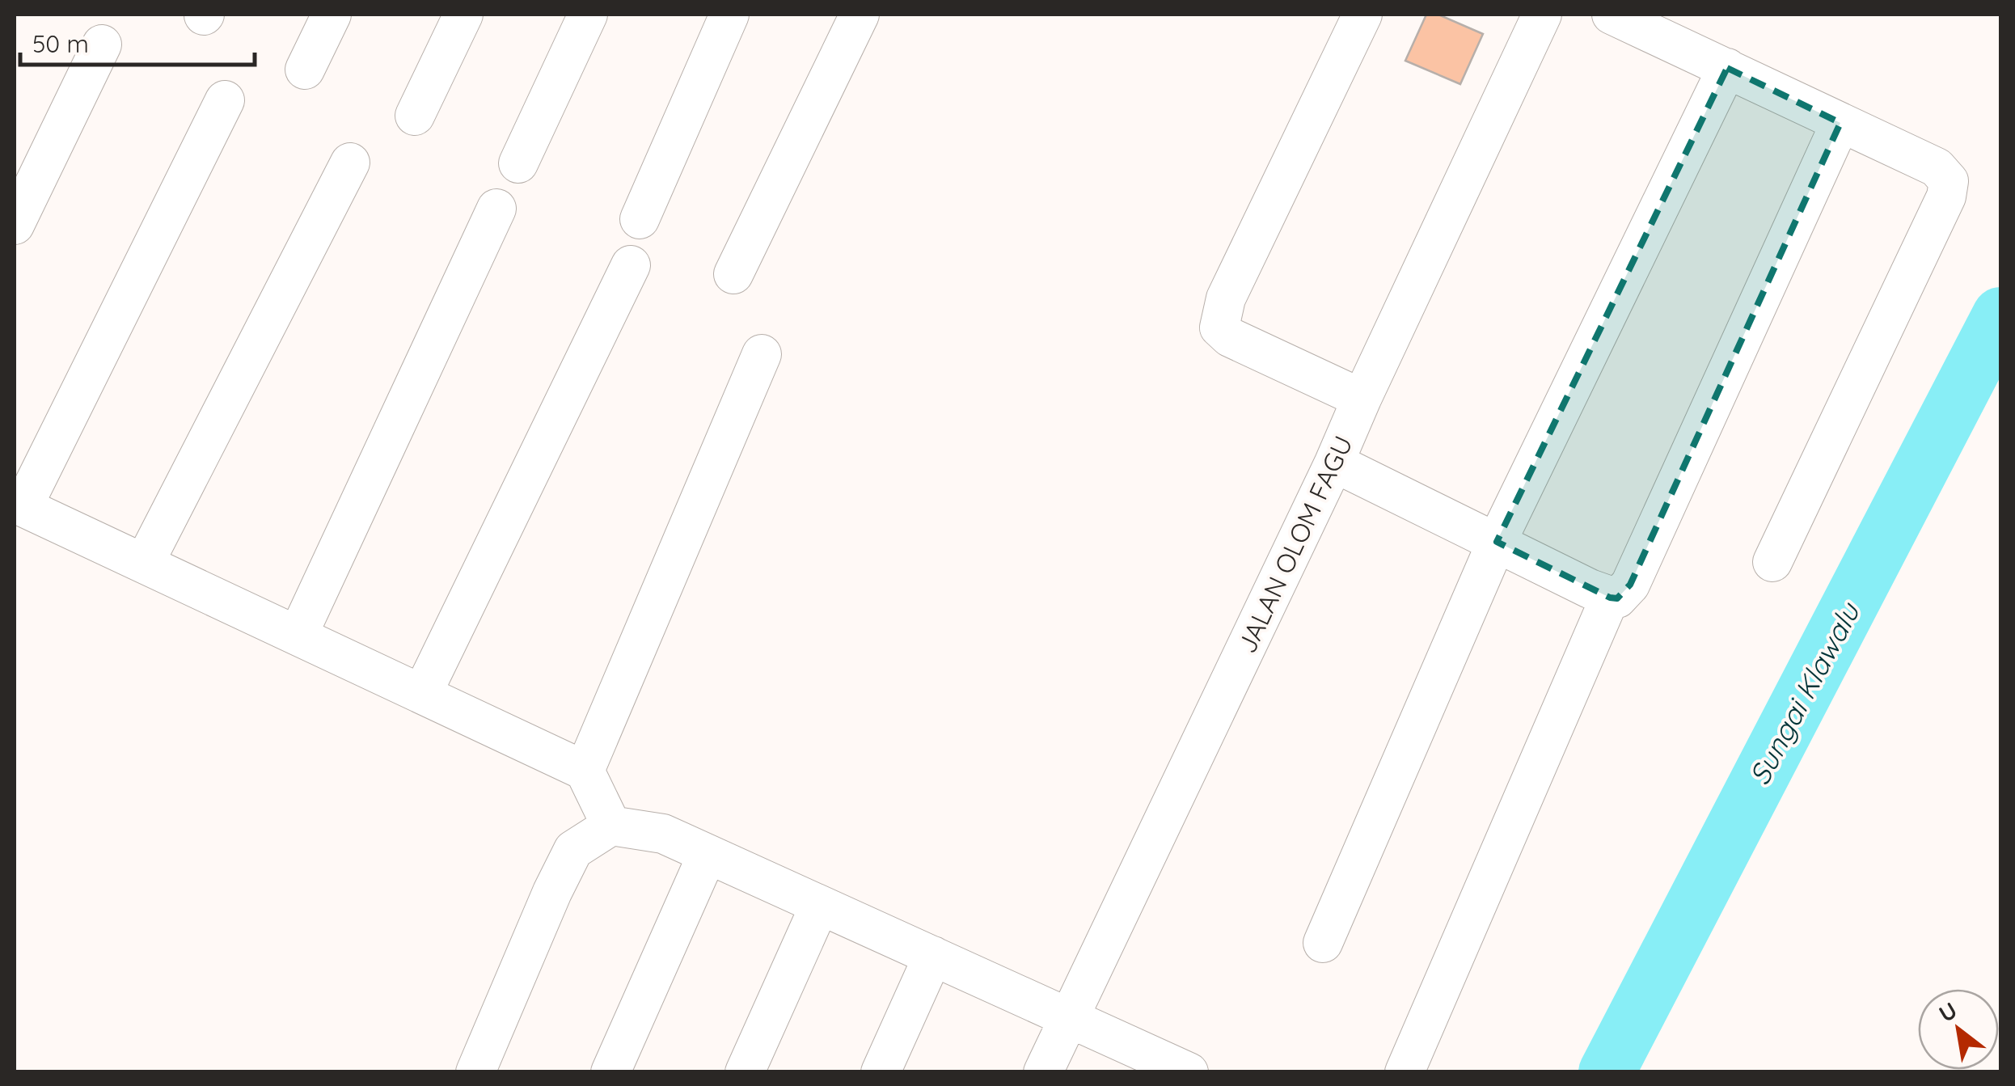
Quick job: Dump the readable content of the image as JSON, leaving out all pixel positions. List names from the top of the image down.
{
  "streets": {
    "street": ["JALAN OLOM FAGU"]
  },
  "water": ["Sungai Klawalu"],
  "scale_bar": "50 m",
  "north": "top left"
}
